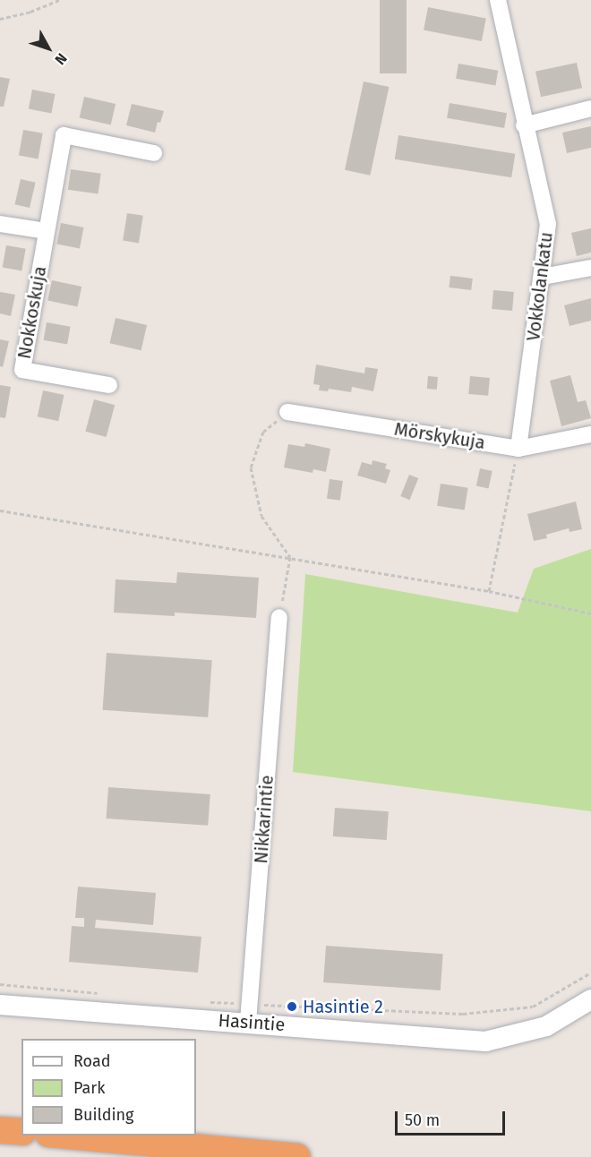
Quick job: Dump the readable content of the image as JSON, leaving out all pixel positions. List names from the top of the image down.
{
  "streets": {
    "street": [
      "Vokkolankatu",
      "Nokkoskuja",
      "Mörskykuja",
      "Nikkarintie",
      "Hasintie"
    ]
  },
  "crossings": [
    ["Vokkolankatu", "Mörskykuja"],
    ["Nikkarintie", "Hasintie"]
  ],
  "places": ["Hasintie 2"],
  "legend": ["Road", "Park", "Building"],
  "scale_bar": "50 m",
  "north": "bottom right"
}
